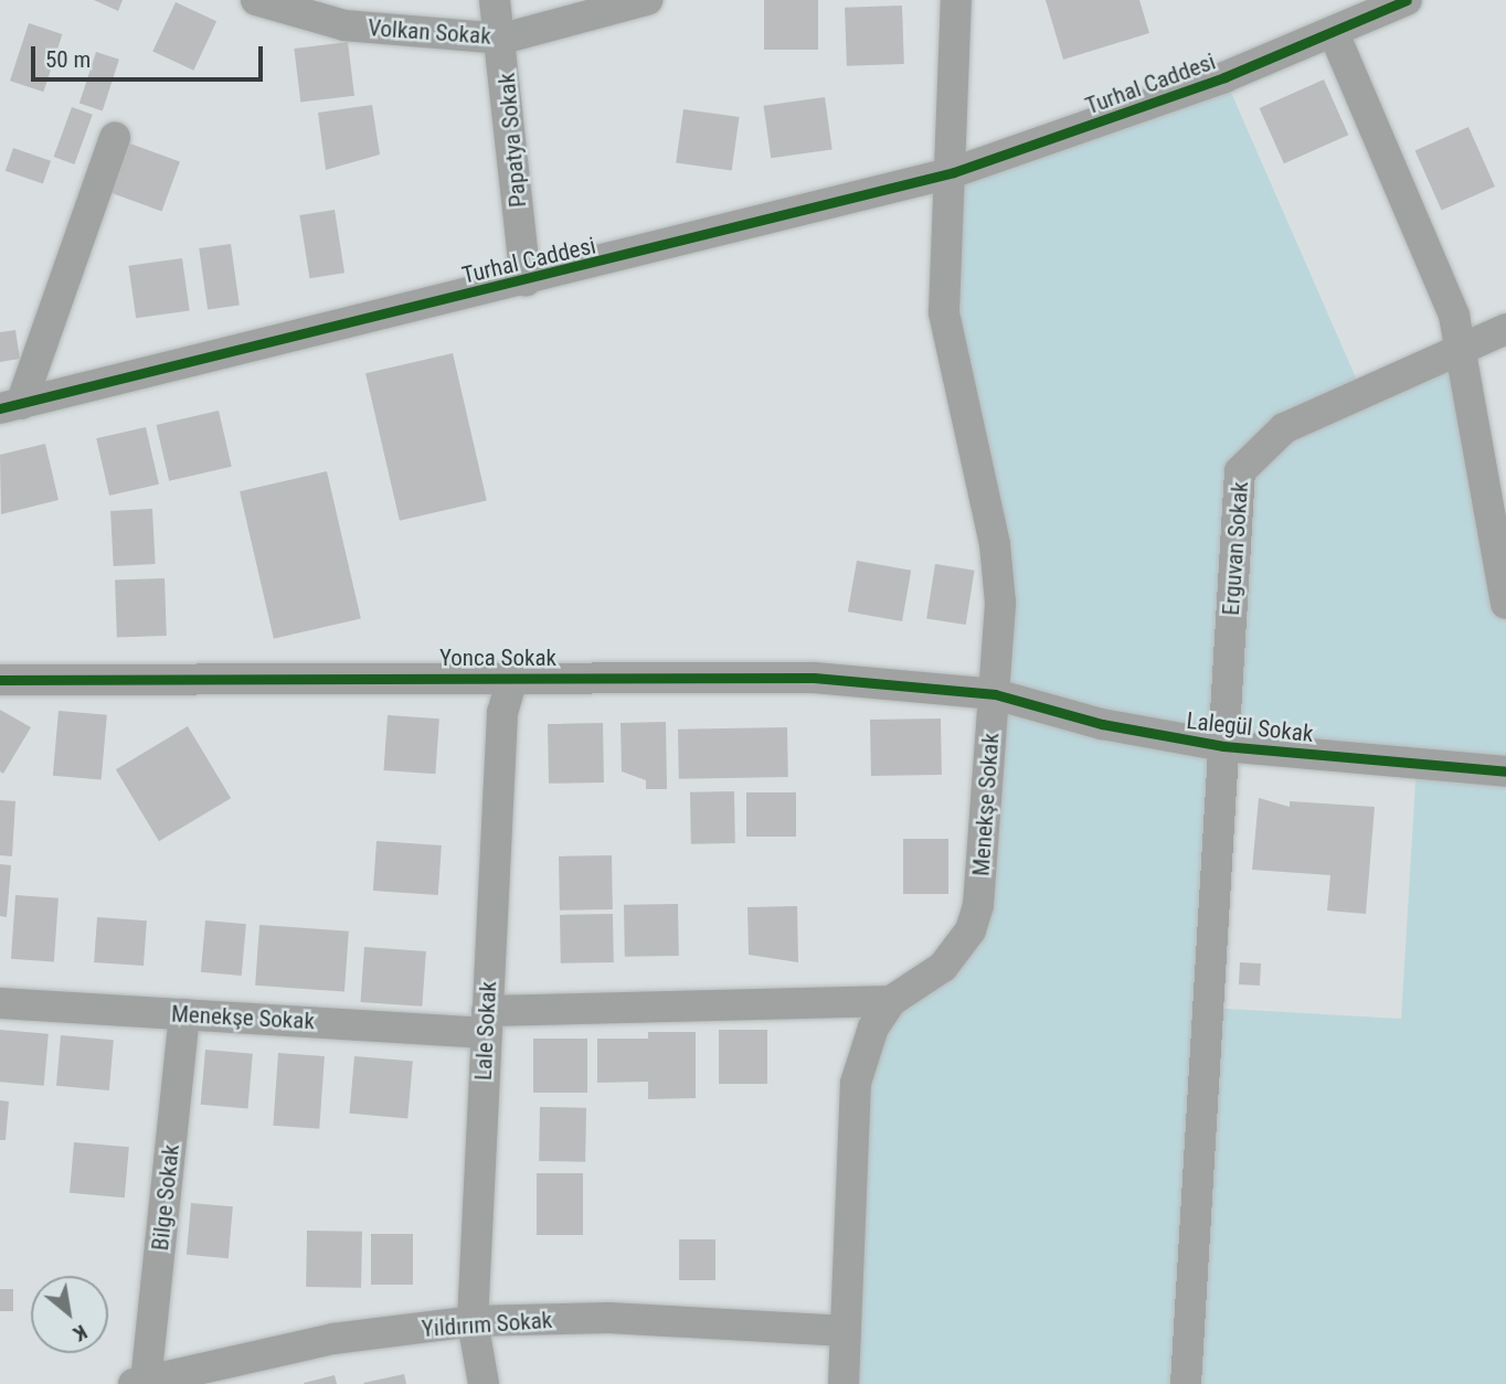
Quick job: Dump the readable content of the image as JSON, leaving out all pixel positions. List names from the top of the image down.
{
  "streets": {
    "street": [
      "Volkan Sokak",
      "Turhal Caddesi",
      "Papatya Sokak",
      "Erguvan Sokak",
      "Yonca Sokak",
      "Lalegül Sokak",
      "Menekşe Sokak",
      "Lale Sokak",
      "Bilge Sokak",
      "Yıldırım Sokak"
    ]
  },
  "crossings": [
    ["Volkan Sokak", "Papatya Sokak"],
    ["Turhal Caddesi", "Papatya Sokak"],
    ["Turhal Caddesi", "Menekşe Sokak"],
    ["Erguvan Sokak", "Lalegül Sokak"],
    ["Yonca Sokak", "Lalegül Sokak"],
    ["Yonca Sokak", "Menekşe Sokak"],
    ["Yonca Sokak", "Lale Sokak"],
    ["Lalegül Sokak", "Menekşe Sokak"],
    ["Menekşe Sokak", "Lale Sokak"],
    ["Menekşe Sokak", "Bilge Sokak"],
    ["Lale Sokak", "Yıldırım Sokak"],
    ["Bilge Sokak", "Yıldırım Sokak"]
  ],
  "scale_bar": "50 m",
  "north": "bottom right"
}
